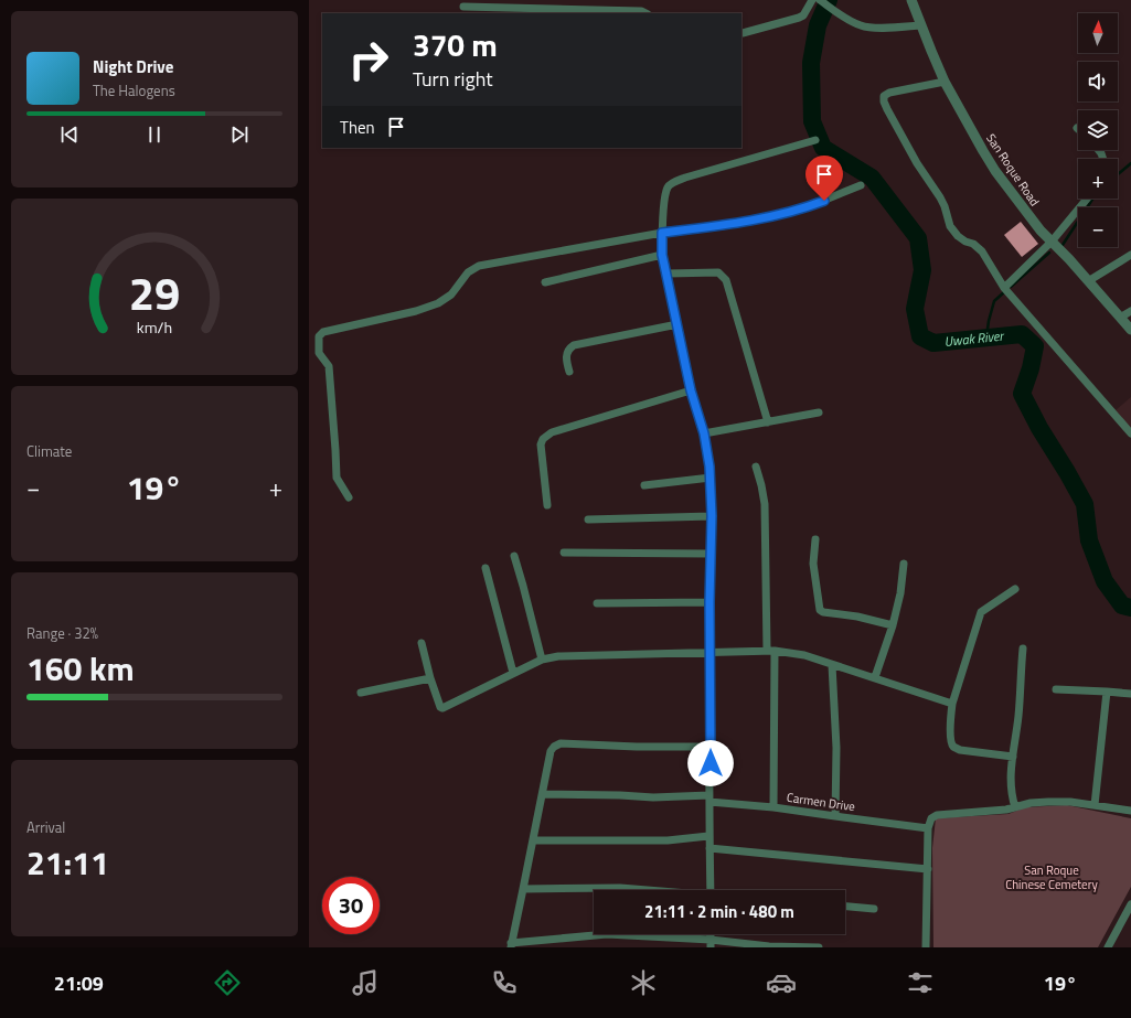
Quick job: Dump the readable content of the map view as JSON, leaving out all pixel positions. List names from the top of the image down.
{
  "streets": {
    "street": ["San Roque Road", "Carmen Drive"]
  },
  "water": ["Uwak River"],
  "parks": ["San Roque Chinese Cemetery"],
  "north": "top",
  "page": {
    "map_buttons": ["+", "−"],
    "turn": ["370 m", "Turn right"],
    "song": ["Night Drive", "The Halogens"],
    "then": "Then",
    "tile": [
      "Climate",
      ["Range · 32%", "160 km"],
      ["Arrival", "21:11"]
    ],
    "heat": ["−", "19°", "+"],
    "limit": "30",
    "trip": "21:11 · 2 min · 480 m",
    "tabs": ["21:09", "19°"],
    "gauge": ["29", "km/h"]
  }
}
